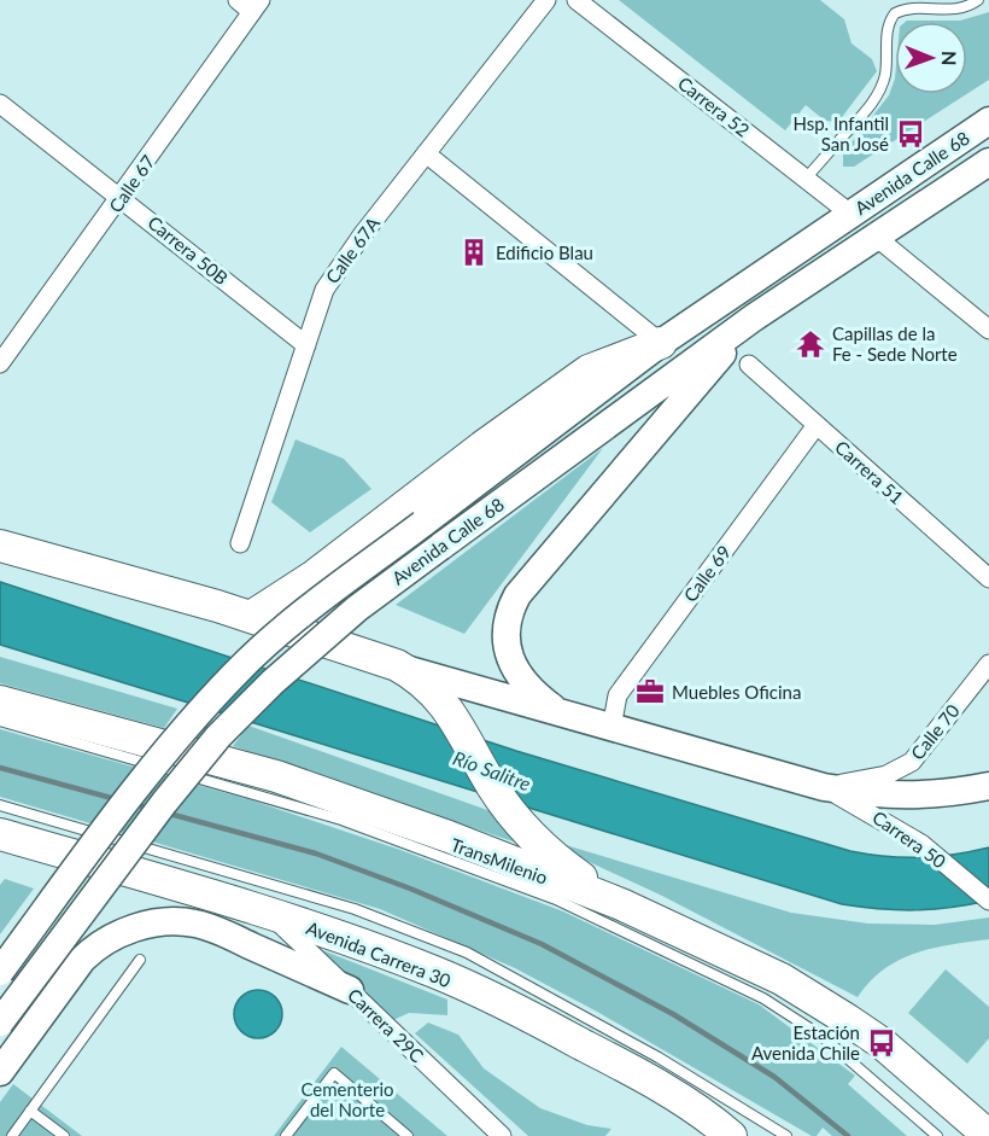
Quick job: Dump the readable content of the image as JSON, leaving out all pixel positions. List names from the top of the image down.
{
  "streets": {
    "highway": ["Avenida Carrera 30"],
    "main road": ["Avenida Calle 68"],
    "street": [
      "Carrera 52",
      "Calle 67",
      "Carrera 50B",
      "Calle 67A",
      "Carrera 51",
      "Calle 69",
      "Calle 70",
      "Carrera 50",
      "Carrera 29C"
    ],
    "lane": ["TransMilenio"]
  },
  "crossings": [
    ["Carrera 52", "Avenida Calle 68"],
    ["Calle 67", "Carrera 50B"],
    ["Carrera 50B", "Calle 67A"],
    ["Carrera 51", "Calle 69"],
    ["Calle 70", "Carrera 50"],
    ["Avenida Carrera 30", "Carrera 29C"]
  ],
  "water": ["Río Salitre"],
  "parks": ["Cementerio del Norte"],
  "places": {
    "bus stop": ["Hsp. Infantil San José", "Estación Avenida Chile"],
    "building": ["Edificio Blau"],
    "temple": ["Capillas de la Fe - Sede Norte"],
    "office": ["Muebles Oficina"]
  },
  "north": "right"
}
